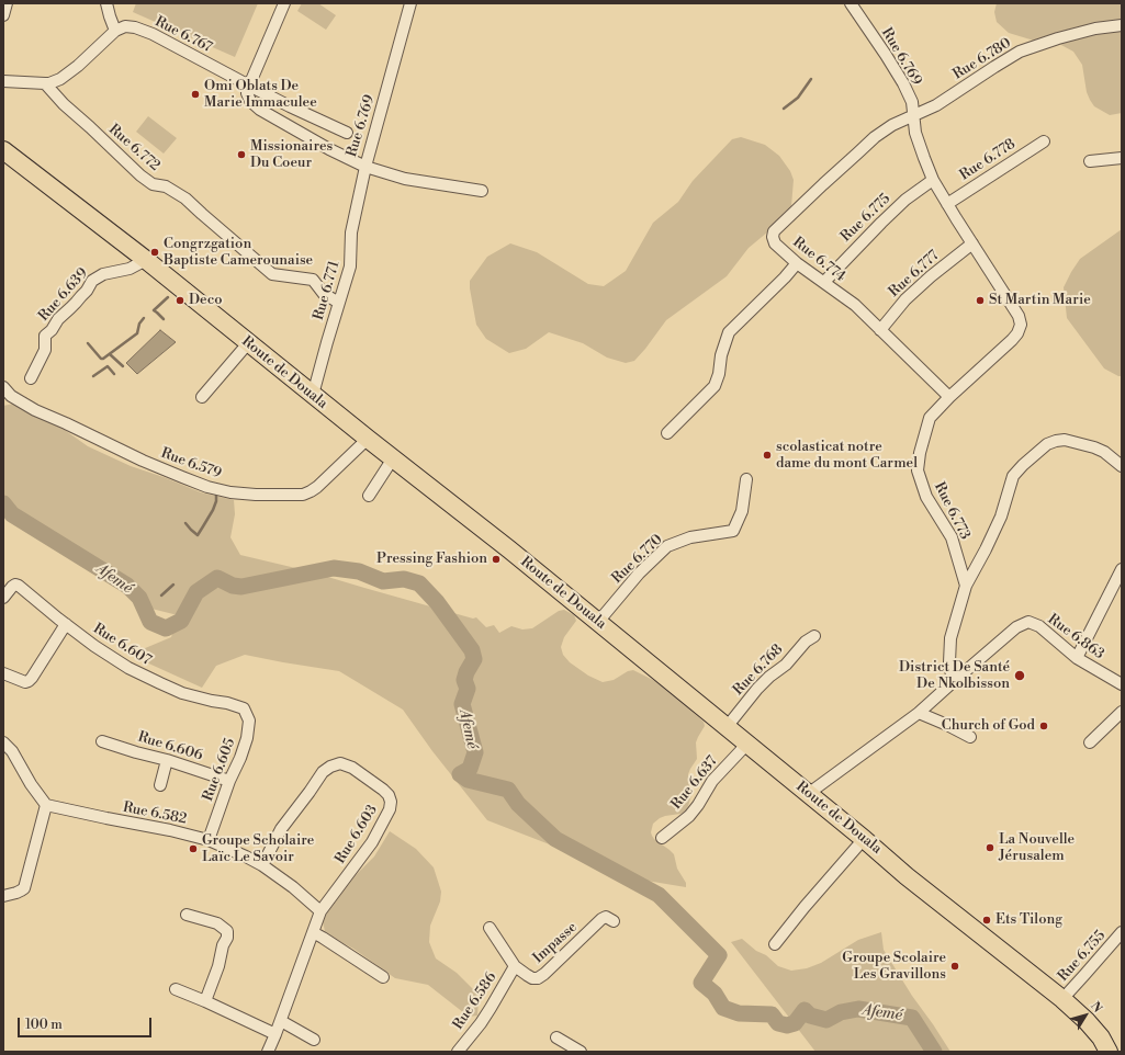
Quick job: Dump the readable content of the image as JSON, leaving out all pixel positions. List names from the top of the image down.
{
  "streets": {
    "highway": ["Route de Douala"],
    "street": [
      "Rue 6.767",
      "Rue 6.769",
      "Rue 6.780",
      "Rue 6.772",
      "Rue 6.778",
      "Rue 6.775",
      "Rue 6.774",
      "Rue 6.777",
      "Rue 6.771",
      "Rue 6.639",
      "Rue 6.579",
      "Rue 6.773",
      "Rue 6.770",
      "Rue 6.863",
      "Rue 6.607",
      "Rue 6.768",
      "Rue 6.606",
      "Rue 6.605",
      "Rue 6.637",
      "Rue 6.582",
      "Rue 6.603",
      "Impasse",
      "Rue 6.755",
      "Rue 6.586"
    ]
  },
  "crossings": [
    ["Rue 6.767", "Rue 6.769"],
    ["Rue 6.769", "Rue 6.780"],
    ["Rue 6.769", "Rue 6.775"],
    ["Rue 6.769", "Rue 6.774"],
    ["Rue 6.769", "Rue 6.771"],
    ["Rue 6.769", "Rue 6.773"],
    ["Rue 6.780", "Rue 6.774"],
    ["Rue 6.772", "Rue 6.771"],
    ["Rue 6.778", "Rue 6.773"],
    ["Rue 6.775", "Rue 6.774"],
    ["Rue 6.775", "Rue 6.773"],
    ["Rue 6.774", "Rue 6.777"],
    ["Rue 6.774", "Rue 6.773"],
    ["Rue 6.777", "Rue 6.773"],
    ["Rue 6.771", "Route de Douala"],
    ["Rue 6.639", "Route de Douala"],
    ["Route de Douala", "Rue 6.579"],
    ["Route de Douala", "Rue 6.770"],
    ["Route de Douala", "Rue 6.768"],
    ["Route de Douala", "Rue 6.637"],
    ["Route de Douala", "Rue 6.755"],
    ["Rue 6.607", "Rue 6.605"],
    ["Rue 6.606", "Rue 6.605"],
    ["Rue 6.605", "Rue 6.582"],
    ["Rue 6.582", "Rue 6.603"],
    ["Impasse", "Rue 6.586"]
  ],
  "water": ["Afemé"],
  "places": [
    "Omi Oblats De Marie Immaculee",
    "Missionaires Du Coeur",
    "Congrzgation Baptiste Camerounaise",
    "Deco",
    "St Martin Marie",
    "scolasticat notre dame du mont Carmel",
    "Pressing Fashion",
    "District De Santé De Nkolbisson",
    "Church of God",
    "La Nouvelle Jérusalem",
    "Groupe Scholaire Laïc Le Savoir",
    "Ets Tilong",
    "Groupe Scolaire Les Gravillons"
  ],
  "scale_bar": "100 m",
  "north": "top right"
}
